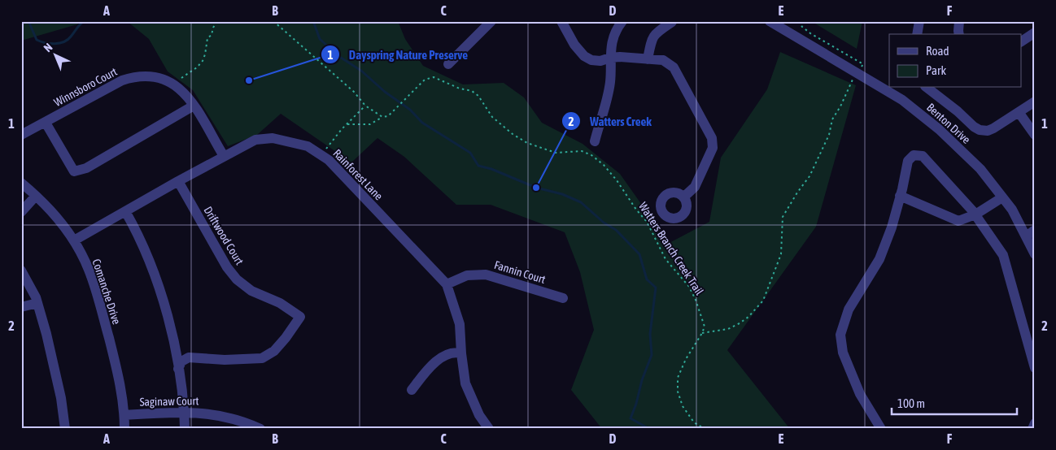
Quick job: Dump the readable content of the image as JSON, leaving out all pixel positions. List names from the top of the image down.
{
  "streets": {
    "street": [
      "Winnsboro Court",
      "Benton Drive",
      "Rainforest Lane",
      "Driftwood Court",
      "Fannin Court",
      "Comanche Drive",
      "Saginaw Court"
    ],
    "path": ["Watters Branch Creek Trail"]
  },
  "crossings": [
    ["Winnsboro Court", "Rainforest Lane"],
    ["Rainforest Lane", "Driftwood Court"],
    ["Rainforest Lane", "Fannin Court"],
    ["Rainforest Lane", "Comanche Drive"],
    ["Comanche Drive", "Saginaw Court"]
  ],
  "places": ["Dayspring Nature Preserve", "Watters Creek"],
  "legend": ["Road", "Park"],
  "scale_bar": "100 m",
  "north": "top left",
  "grid": {
    "columns": [
      "A",
      "B",
      "C",
      "D",
      "E",
      "F"
    ],
    "rows": ["1", "2"]
  }
}
